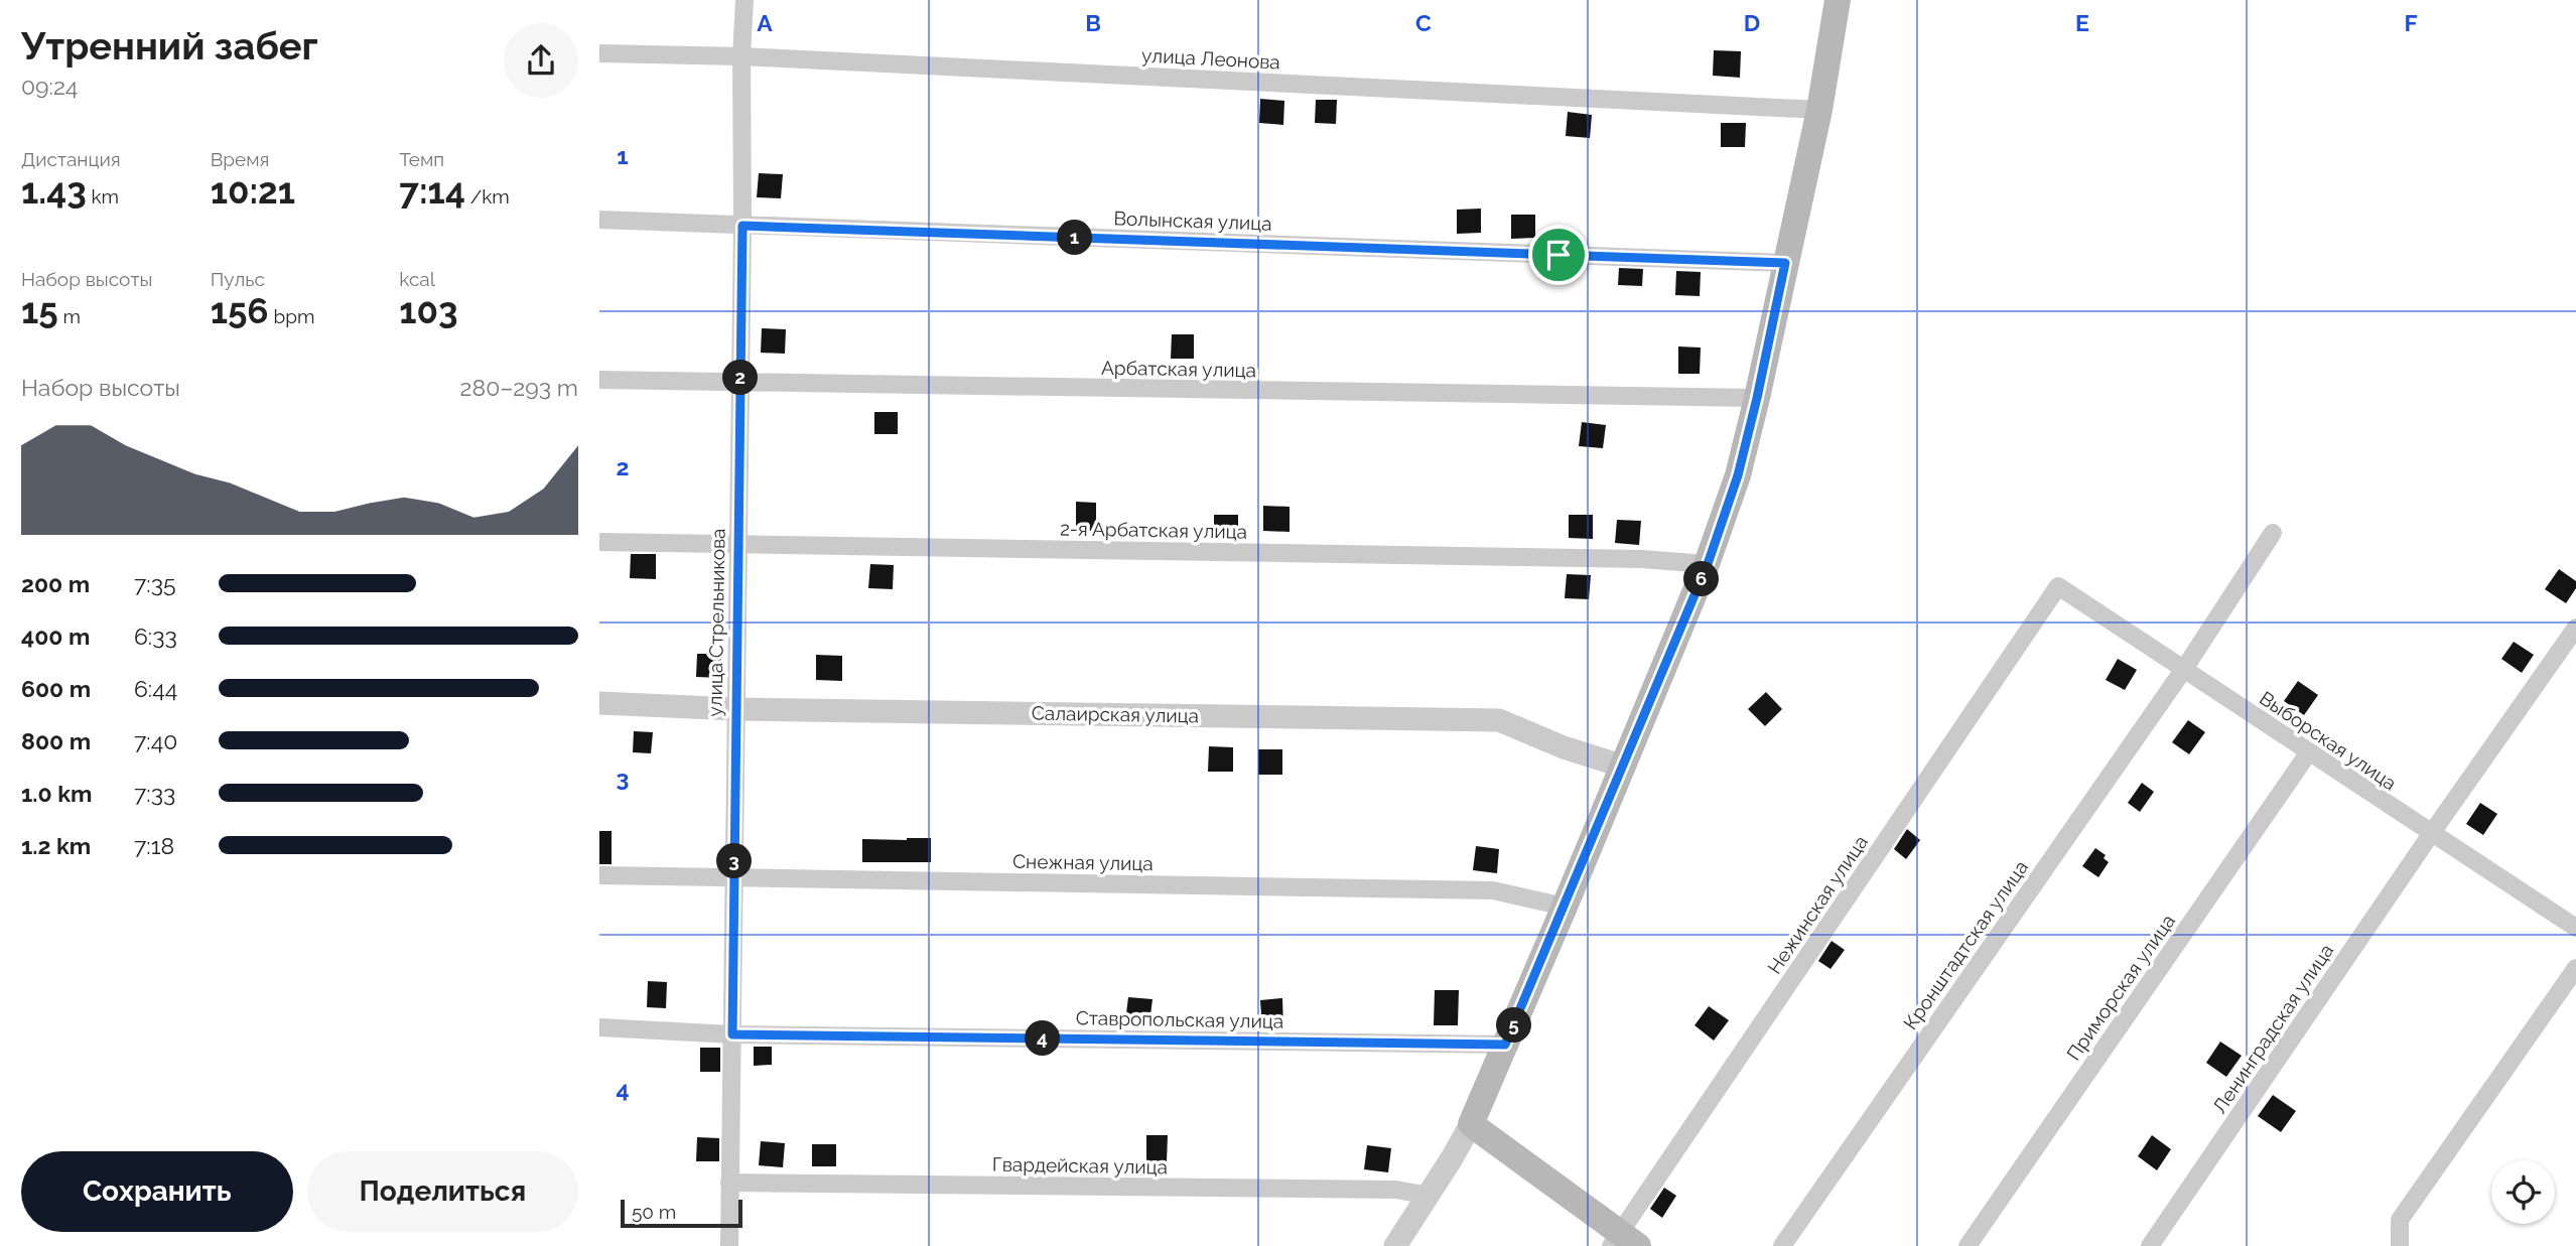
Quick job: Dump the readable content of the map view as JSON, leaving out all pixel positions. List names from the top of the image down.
{
  "streets": {
    "street": [
      "улица Леонова",
      "Волынская улица",
      "Арбатская улица",
      "2-я Арбатская улица",
      "улица Стрельникова",
      "Салаирская улица",
      "Выборская улица",
      "Снежная улица",
      "Нежинская улица",
      "Кронштадтская улица",
      "Приморская улица",
      "Ставропольская улица",
      "Ленинградская улица",
      "Гвардейская улица"
    ]
  },
  "crossings": [
    ["улица Леонова", "улица Стрельникова"],
    ["Волынская улица", "улица Стрельникова"],
    ["Арбатская улица", "улица Стрельникова"],
    ["2-я Арбатская улица", "улица Стрельникова"],
    ["улица Стрельникова", "Салаирская улица"],
    ["улица Стрельникова", "Снежная улица"],
    ["улица Стрельникова", "Ставропольская улица"],
    ["улица Стрельникова", "Гвардейская улица"],
    ["Выборская улица", "Нежинская улица"],
    ["Выборская улица", "Кронштадтская улица"],
    ["Выборская улица", "Приморская улица"],
    ["Выборская улица", "Ленинградская улица"]
  ],
  "scale_bar": "50 m",
  "page": {
    "heading": ["Утренний забег", "09:24"],
    "stats": [
      ["Дистанция", "1.43 km"],
      ["Время", "10:21"],
      ["Темп", "7:14 /km"],
      ["Набор высоты", "15 m"],
      ["Пульс", "156 bpm"],
      ["kcal", "103"]
    ],
    "pins": [
      "1",
      "2",
      "6",
      "3",
      "5",
      "4"
    ],
    "chart": ["Набор высоты", "280–293 m"],
    "list": [
      {
        "name": "200 m",
        "note": "7:35"
      },
      {
        "name": "400 m",
        "note": "6:33"
      },
      {
        "name": "600 m",
        "note": "6:44"
      },
      {
        "name": "800 m",
        "note": "7:40"
      },
      {
        "name": "1.0 km",
        "note": "7:33"
      },
      {
        "name": "1.2 km",
        "note": "7:18"
      }
    ],
    "buttons": ["Сохранить", "Поделиться"],
    "scale": "50 m"
  },
  "grid": {
    "columns": [
      "A",
      "B",
      "C",
      "D",
      "E",
      "F"
    ],
    "rows": [
      "1",
      "2",
      "3",
      "4"
    ]
  }
}
